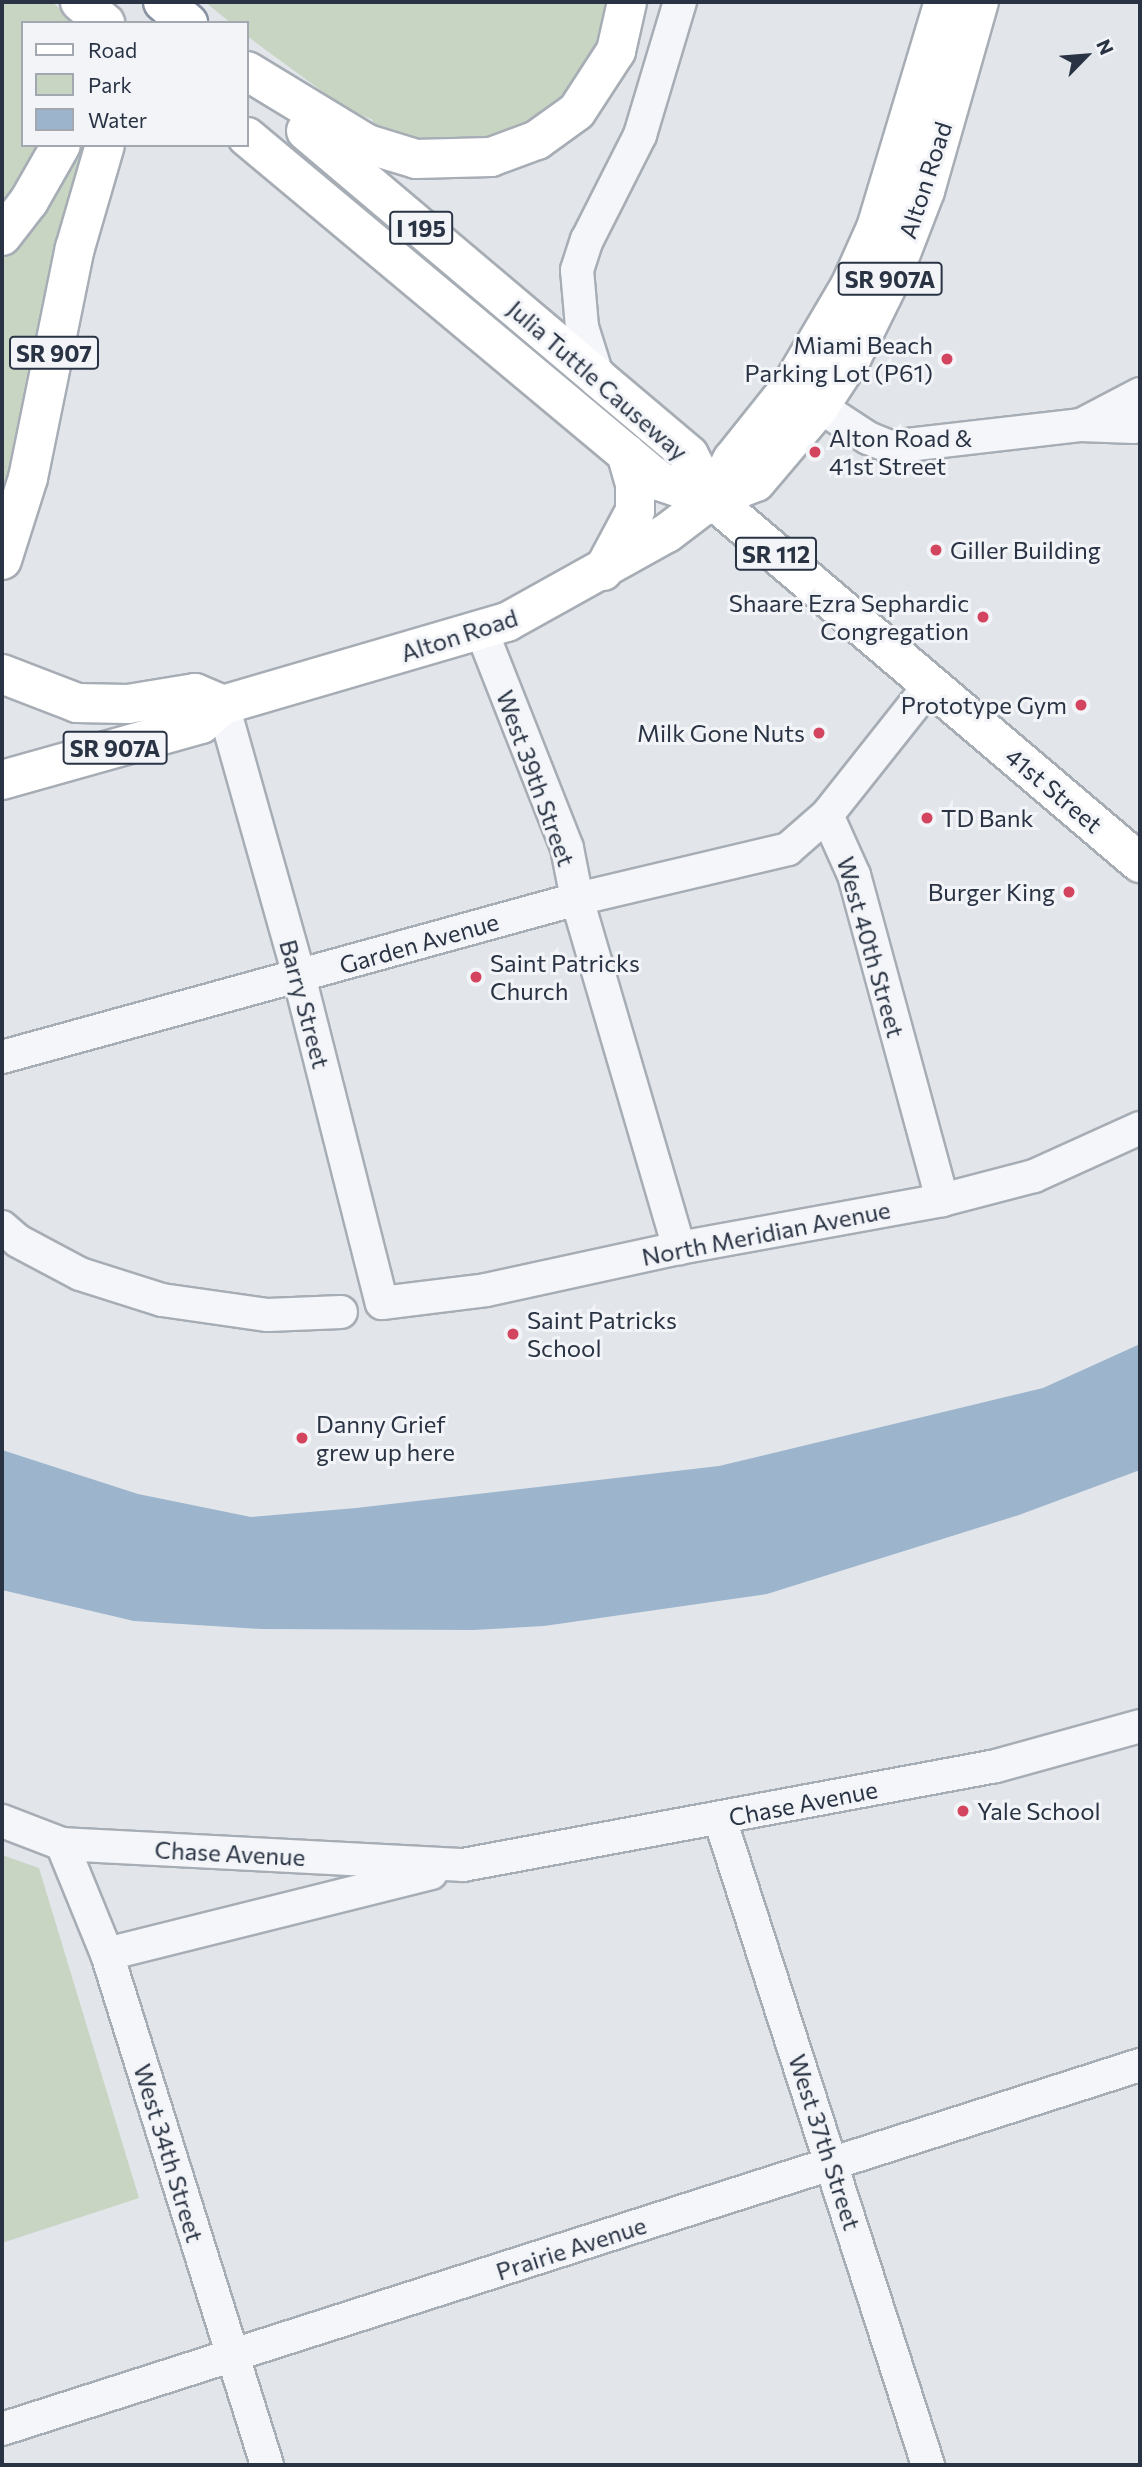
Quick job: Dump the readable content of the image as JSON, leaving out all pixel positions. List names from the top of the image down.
{
  "streets": {
    "main road": [
      "Alton Road",
      "I 195",
      "SR 907A",
      "SR 907",
      "Julia Tuttle Causeway",
      "SR 112",
      "41st Street"
    ],
    "street": [
      "West 39th Street",
      "Garden Avenue",
      "West 40th Street",
      "Barry Street",
      "North Meridian Avenue",
      "Chase Avenue",
      "West 37th Street",
      "West 34th Street",
      "Prairie Avenue"
    ]
  },
  "crossings": [
    ["Alton Road", "SR 907A"],
    ["Alton Road", "Julia Tuttle Causeway"],
    ["Alton Road", "West 39th Street"],
    ["Alton Road", "41st Street"],
    ["Alton Road", "Barry Street"],
    ["SR 907A", "Barry Street"],
    ["Julia Tuttle Causeway", "41st Street"],
    ["West 39th Street", "Garden Avenue"],
    ["West 39th Street", "North Meridian Avenue"],
    ["Garden Avenue", "West 40th Street"],
    ["Garden Avenue", "Barry Street"],
    ["West 40th Street", "North Meridian Avenue"],
    ["Barry Street", "North Meridian Avenue"],
    ["Chase Avenue", "West 37th Street"],
    ["Chase Avenue", "West 34th Street"],
    ["West 37th Street", "Prairie Avenue"],
    ["West 34th Street", "Prairie Avenue"]
  ],
  "places": [
    "Miami Beach Parking Lot (P61)",
    "Alton Road & 41st Street",
    "Giller Building",
    "Shaare Ezra Sephardic Congregation",
    "Prototype Gym",
    "Milk Gone Nuts",
    "TD Bank",
    "Burger King",
    "Saint Patricks Church",
    "Saint Patricks School",
    "Danny Grief grew up here",
    "Yale School"
  ],
  "legend": ["Road", "Park", "Water"],
  "north": "top right"
}
